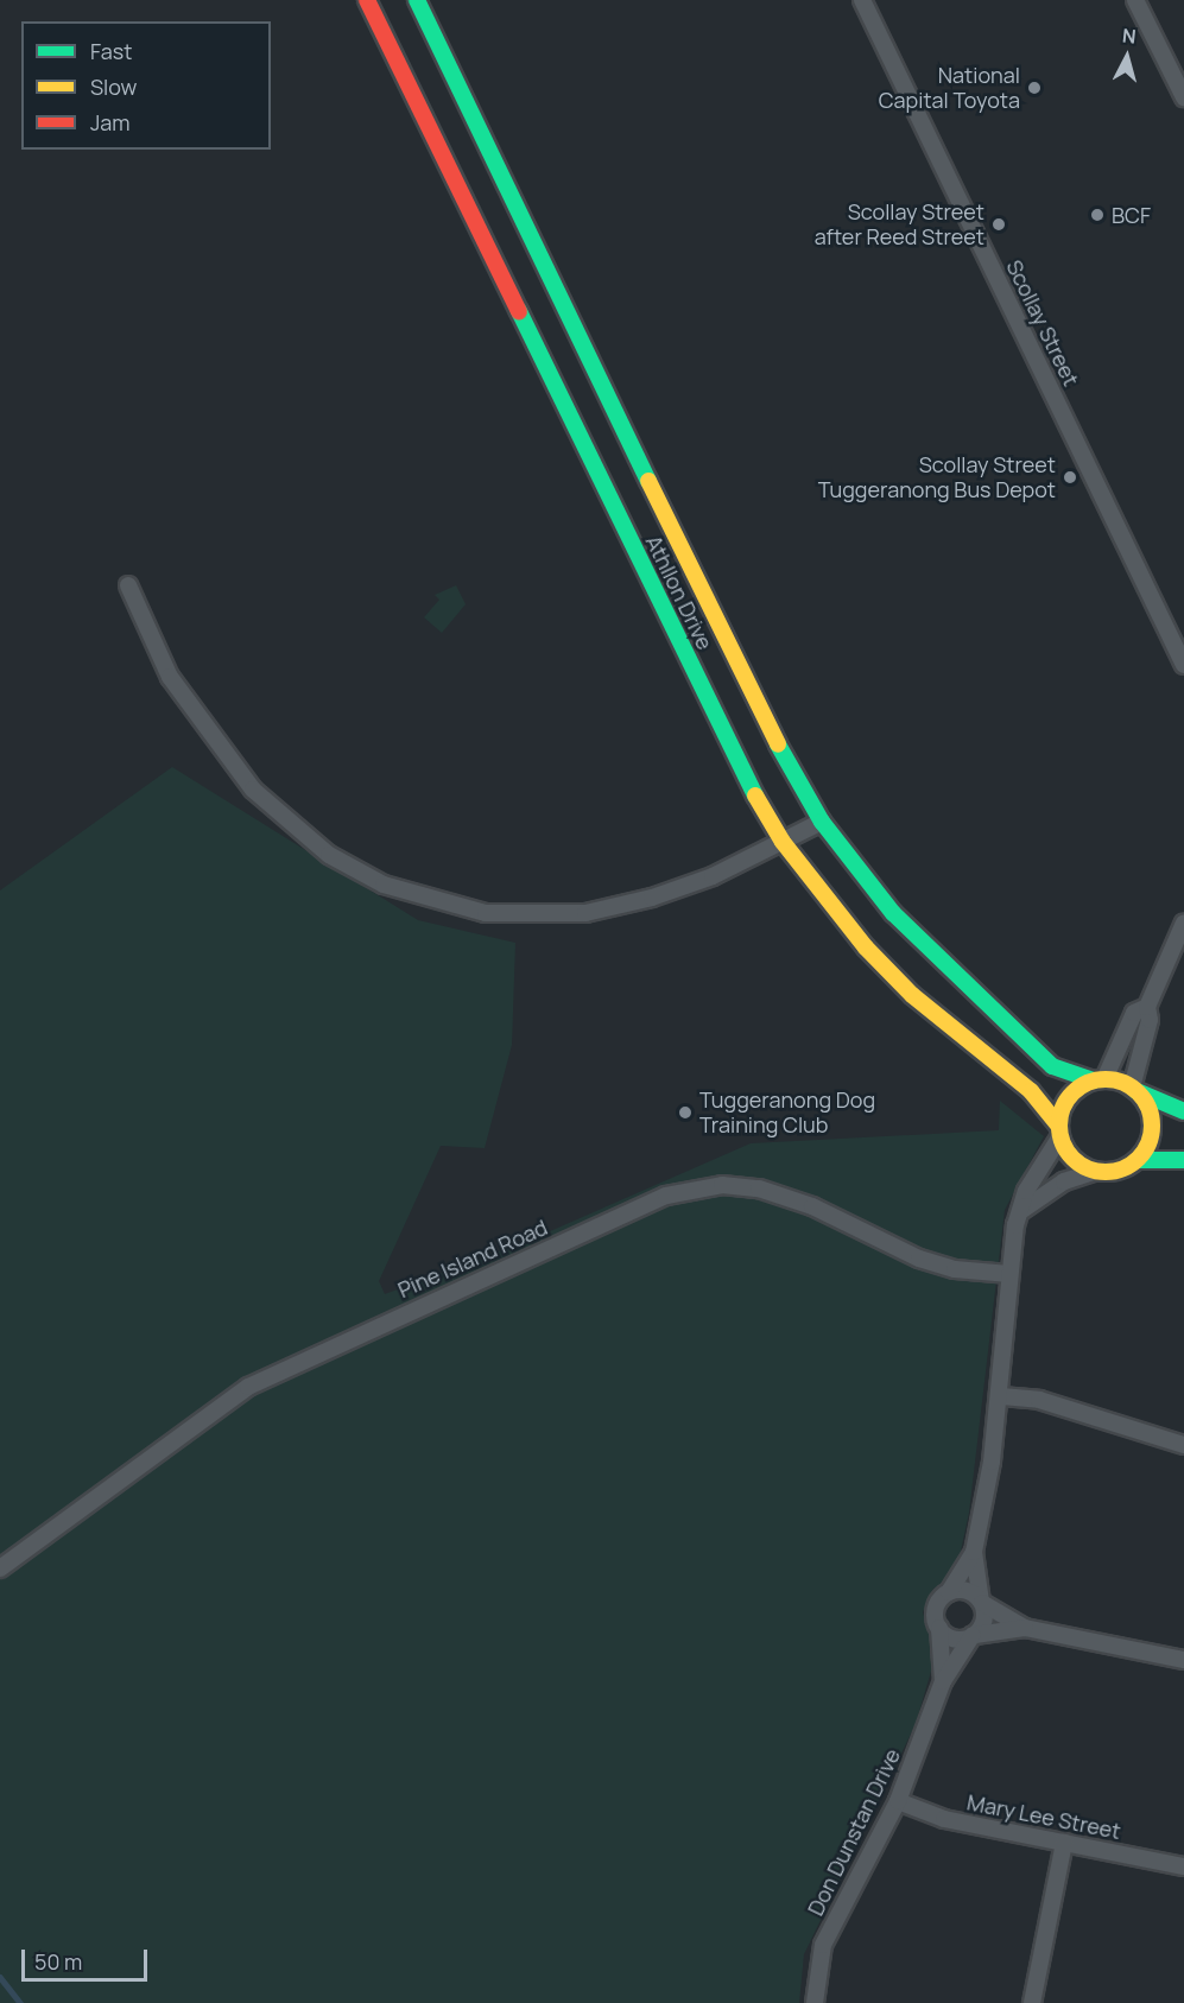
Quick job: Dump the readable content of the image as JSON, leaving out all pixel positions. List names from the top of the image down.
{
  "streets": {
    "main road": ["Athllon Drive"],
    "street": [
      "Scollay Street",
      "Pine Island Road",
      "Mary Lee Street",
      "Don Dunstan Drive"
    ]
  },
  "crossings": [
    ["Mary Lee Street", "Don Dunstan Drive"]
  ],
  "places": [
    "National Capital Toyota",
    "BCF",
    "Scollay Street after Reed Street",
    "Scollay Street Tuggeranong Bus Depot",
    "Tuggeranong Dog Training Club"
  ],
  "legend": ["Fast", "Slow", "Jam"],
  "scale_bar": "50 m",
  "north": "top"
}
